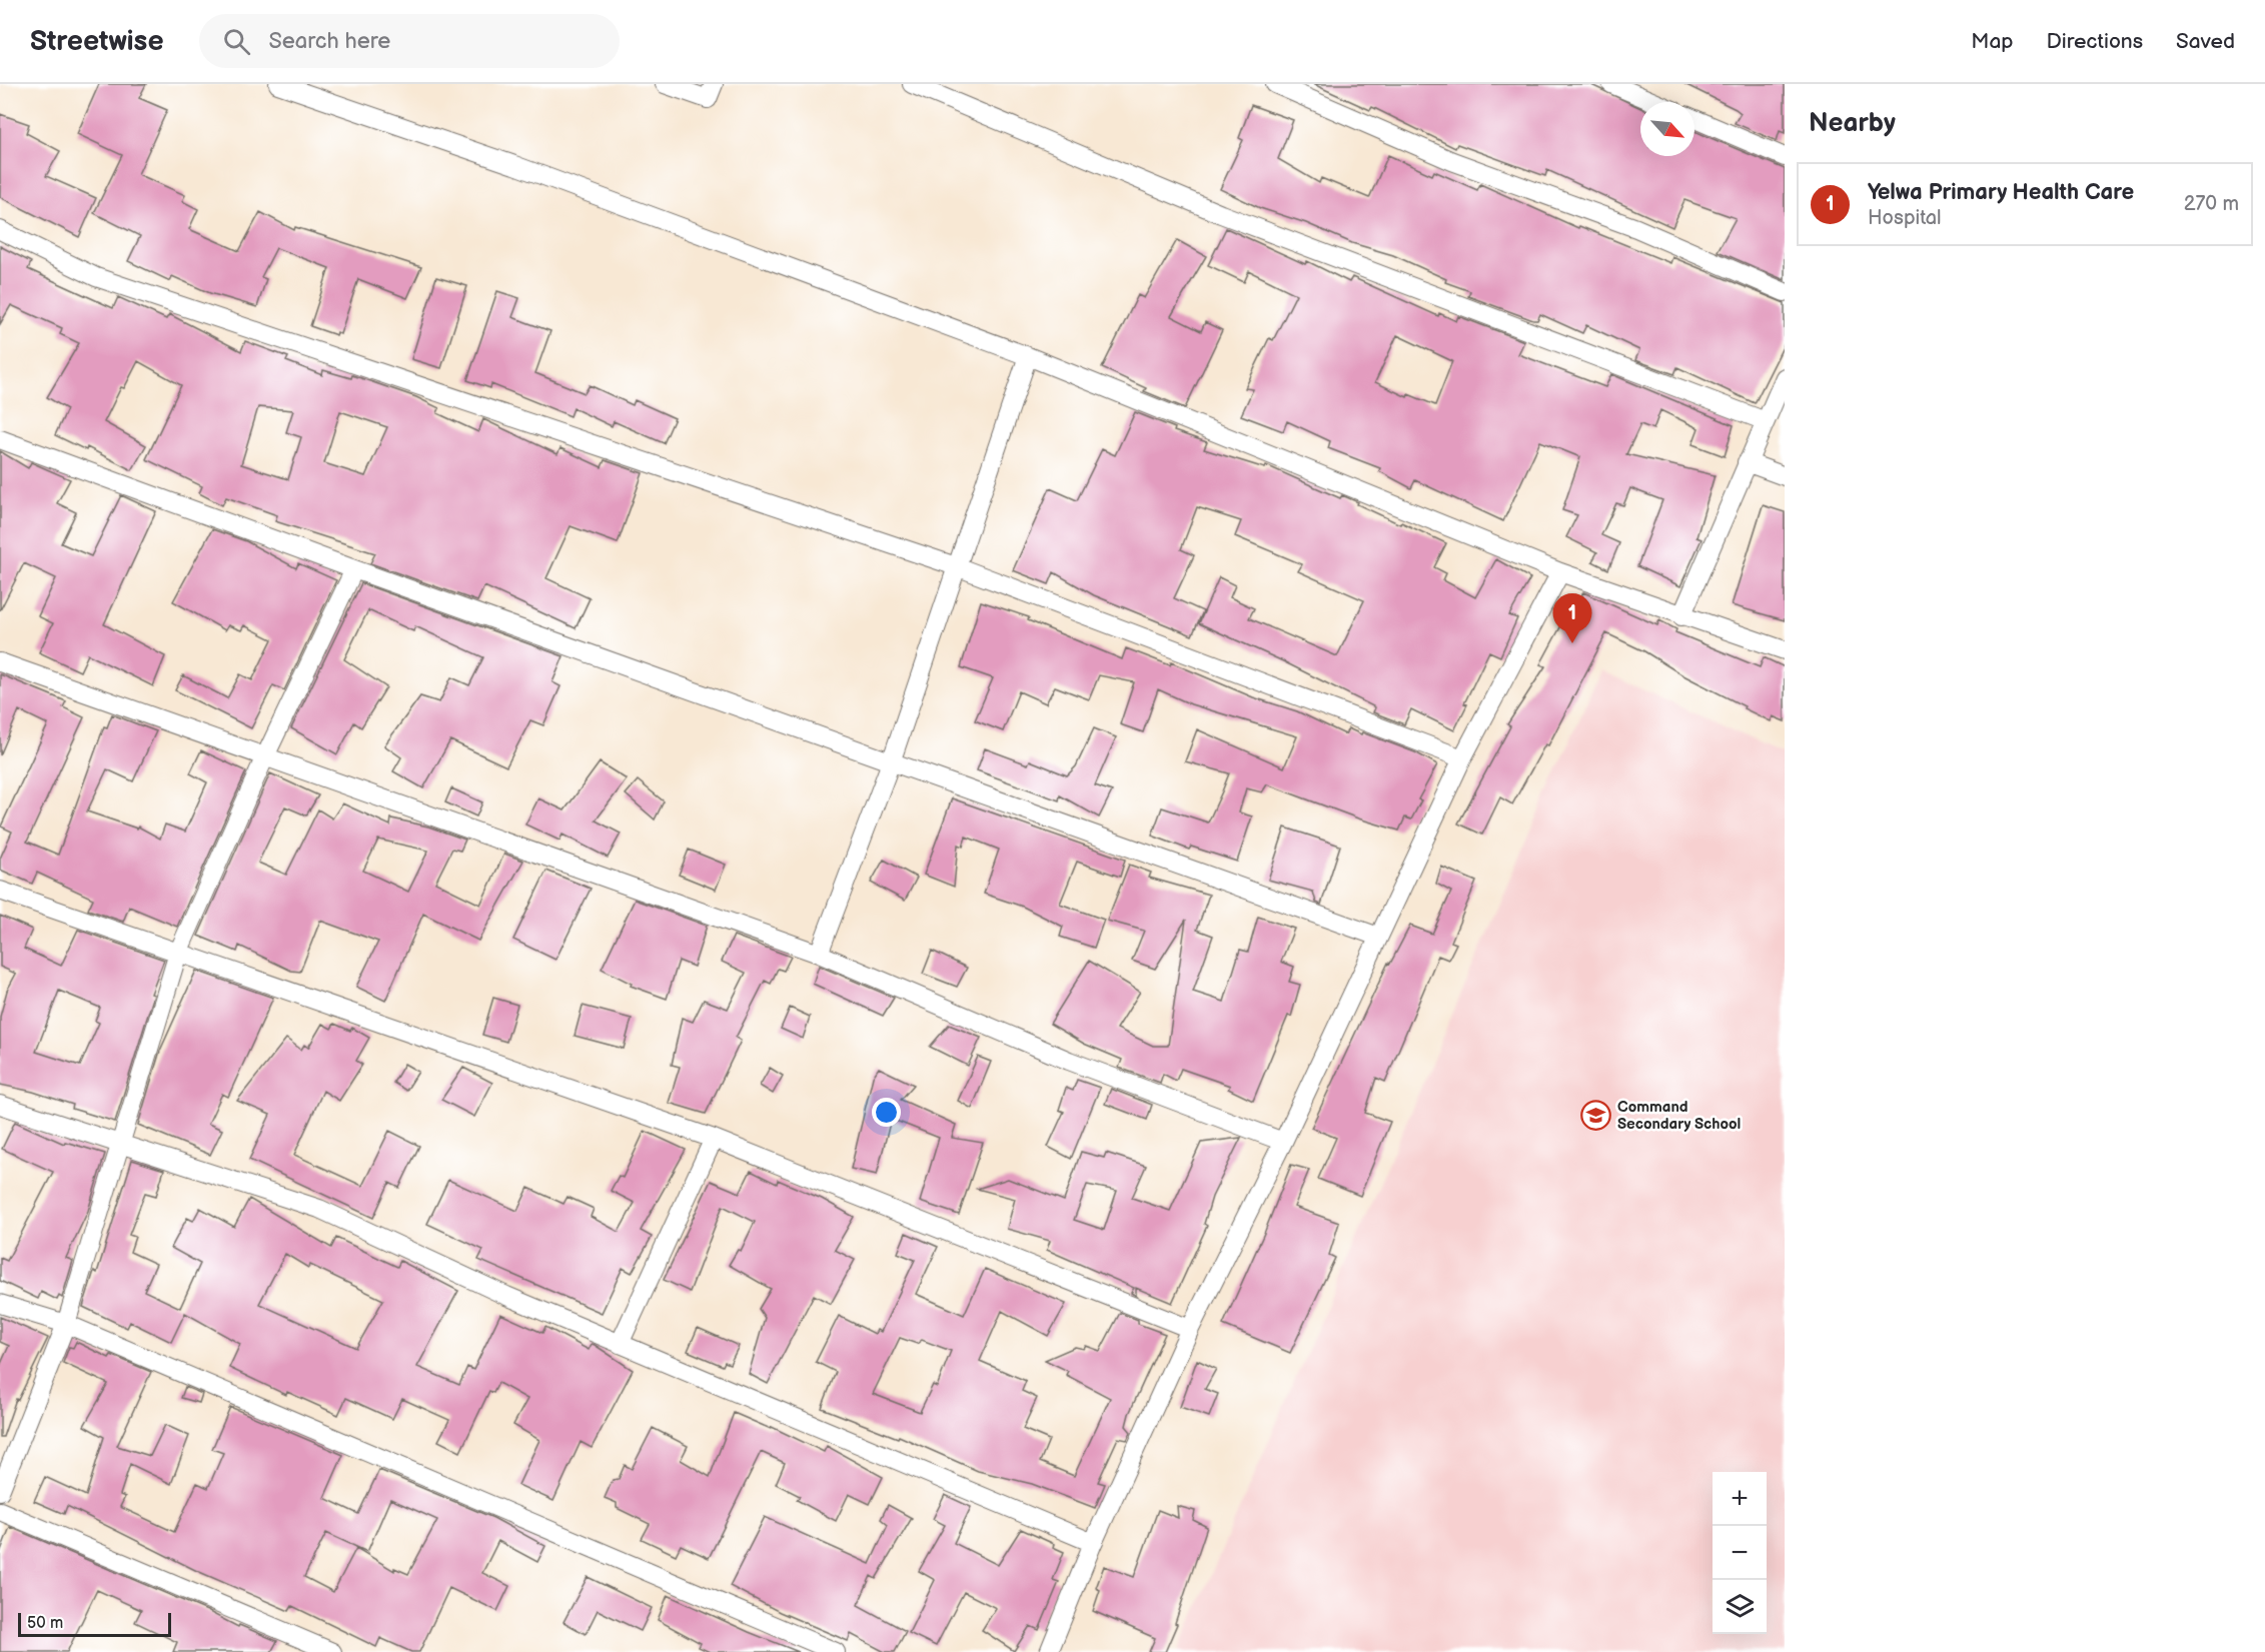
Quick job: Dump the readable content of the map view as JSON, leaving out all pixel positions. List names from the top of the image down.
{
  "places": {
    "school or university": ["Command Secondary School"]
  },
  "scale_bar": "50 m",
  "north": "bottom right",
  "page": {
    "header": "Streetwise",
    "search": "Search here",
    "nav": ["Map", "Directions", "Saved"],
    "heading": "Nearby",
    "list": [
      {
        "mark": "1",
        "name": "Yelwa Primary Health Care",
        "note": "Hospital",
        "value": "270 m"
      }
    ],
    "pins": "1",
    "map_buttons": ["+", "−"],
    "scale": "50 m"
  }
}
